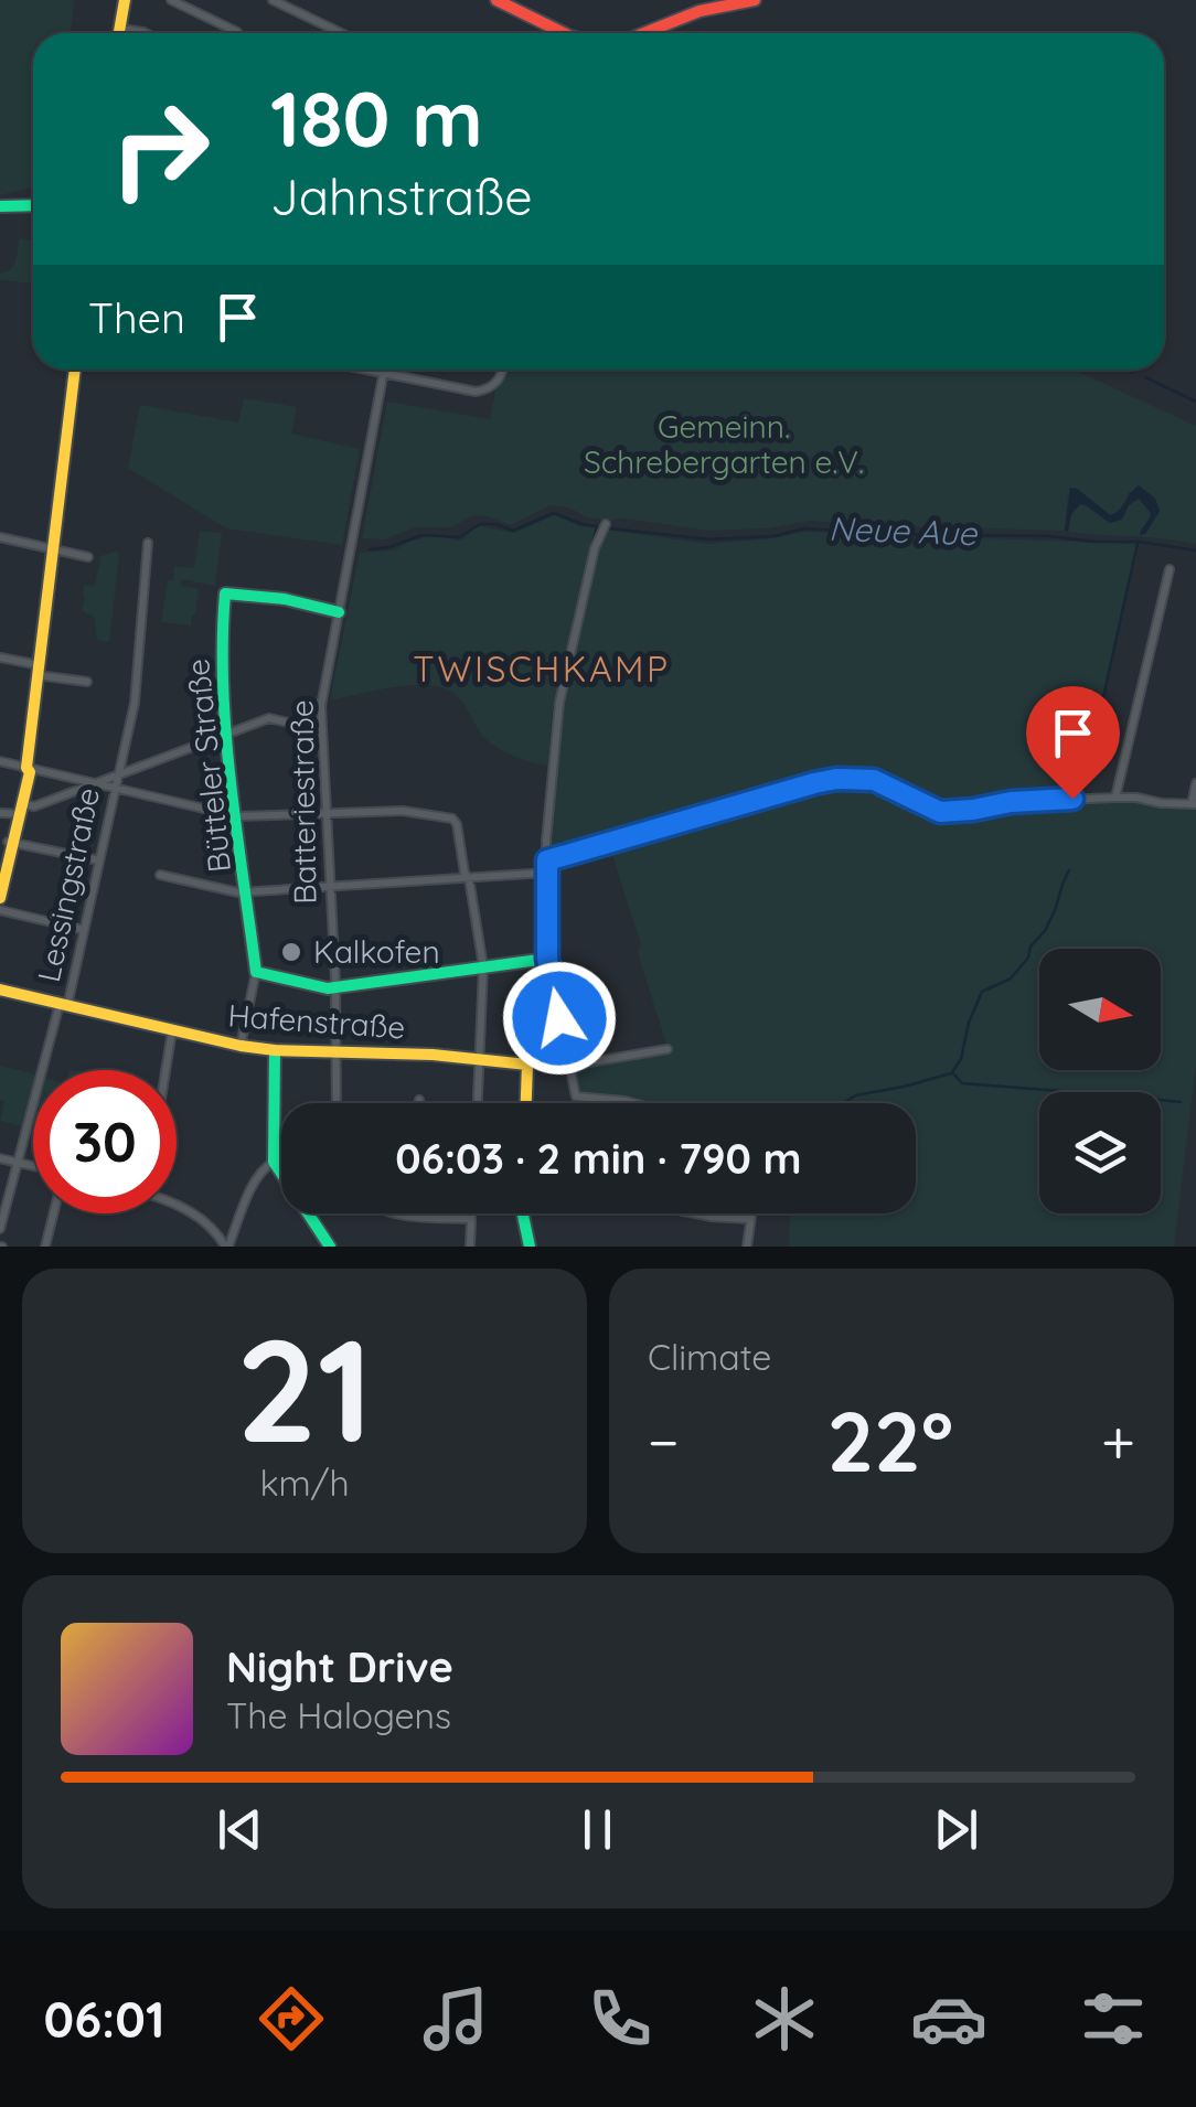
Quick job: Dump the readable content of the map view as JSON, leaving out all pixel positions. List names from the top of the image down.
{
  "streets": {
    "street": [
      "Bütteler Straße",
      "Batteriestraße",
      "Lessingstraße",
      "Hafenstraße"
    ]
  },
  "crossings": [
    ["Bütteler Straße", "Batteriestraße"],
    ["Bütteler Straße", "Hafenstraße"],
    ["Batteriestraße", "Hafenstraße"],
    ["Lessingstraße", "Hafenstraße"]
  ],
  "districts": ["TWISCHKAMP"],
  "water": ["Neue Aue"],
  "parks": ["Gemeinn. Schrebergarten e.V."],
  "places": ["Kalkofen"],
  "north": "right",
  "page": {
    "turn": ["180 m", "Jahnstraße"],
    "then": "Then",
    "limit": "30",
    "trip": "06:03 · 2 min · 790 m",
    "tile": [
      ["21", "km/h"],
      "Climate"
    ],
    "heat": ["−", "22°", "+"],
    "song": ["Night Drive", "The Halogens"],
    "tabs": "06:01"
  }
}
